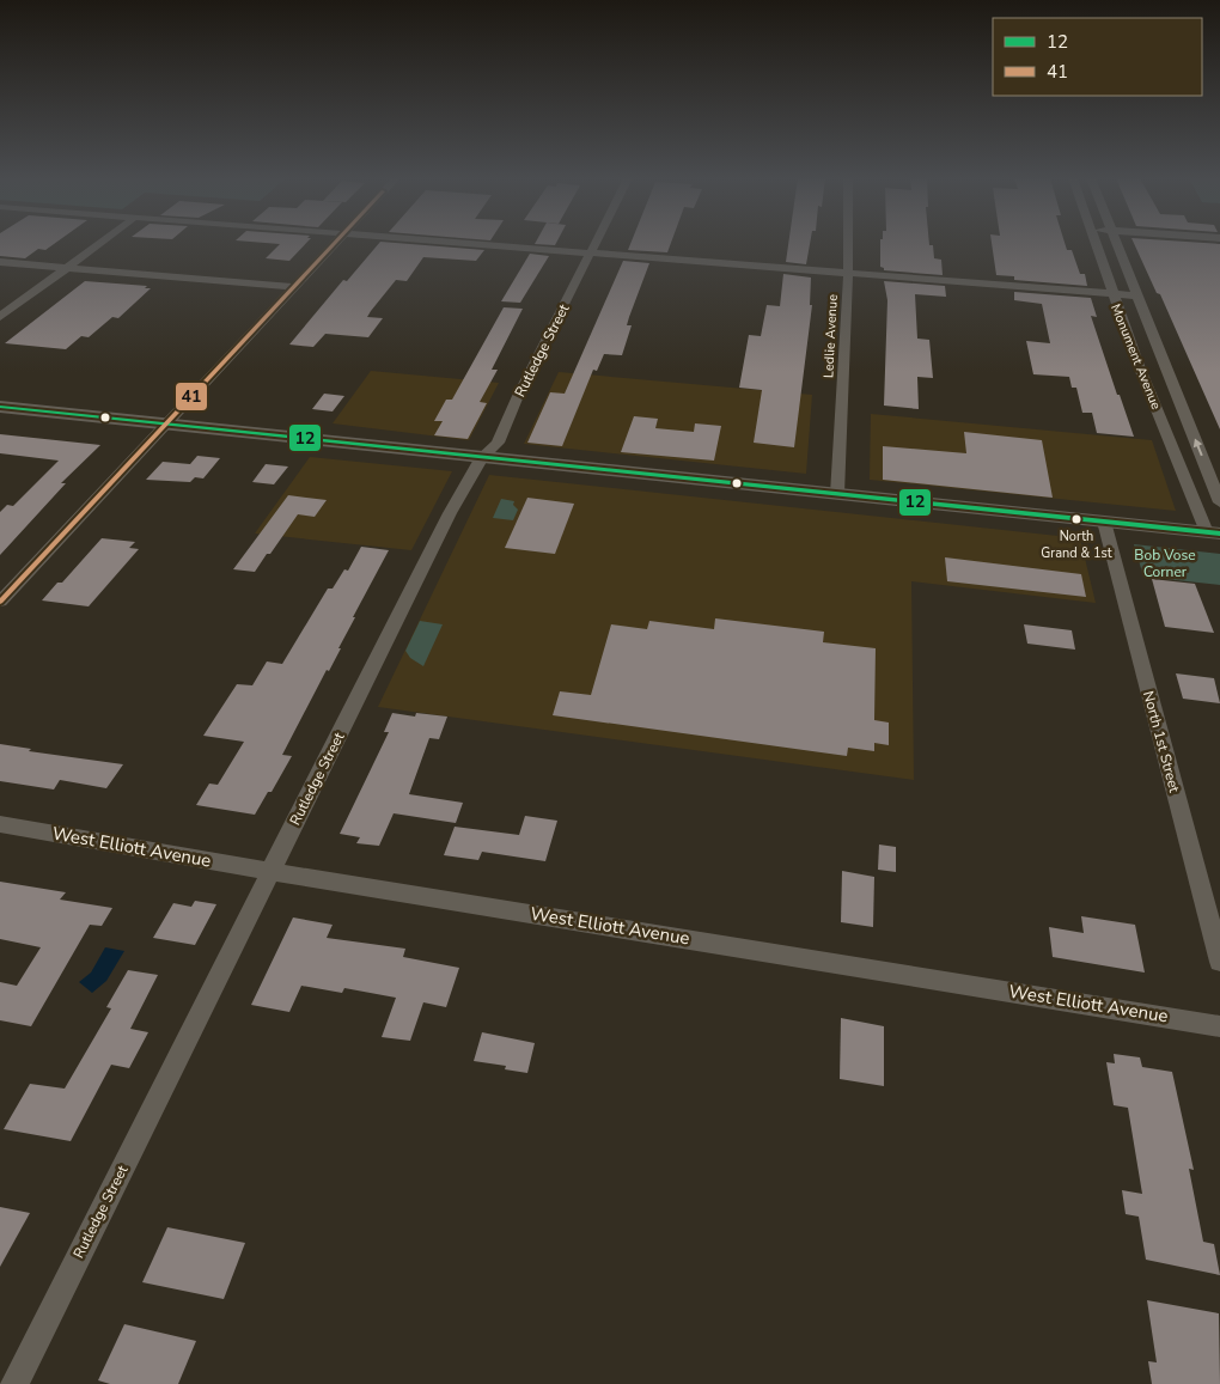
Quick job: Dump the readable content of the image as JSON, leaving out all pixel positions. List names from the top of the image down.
{
  "streets": {
    "street": [
      "Ledlie Avenue",
      "Rutledge Street",
      "Monument Avenue",
      "North 1st Street",
      "West Elliott Avenue"
    ]
  },
  "crossings": [
    ["Rutledge Street", "West Elliott Avenue"]
  ],
  "parks": ["Bob Vose Corner"],
  "places": ["North Grand & 1st"],
  "lines": ["transit line 41", "transit line 12"],
  "legend": ["12", "41"]
}
